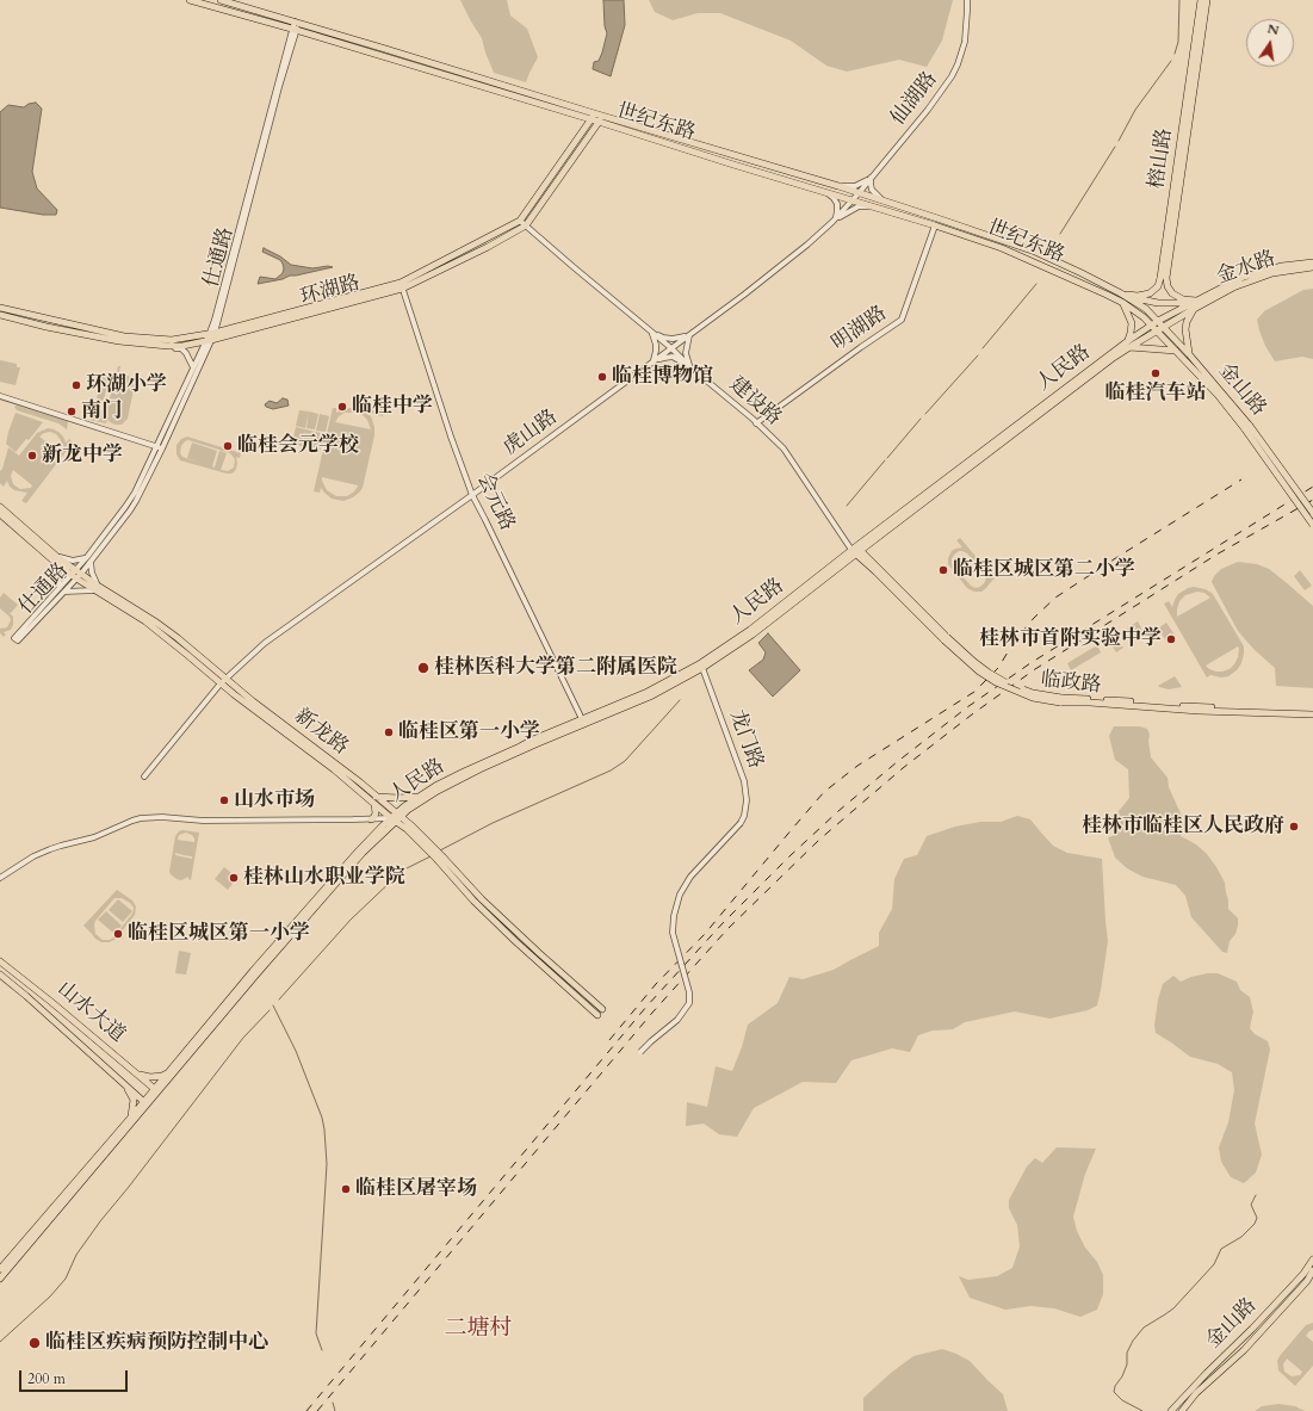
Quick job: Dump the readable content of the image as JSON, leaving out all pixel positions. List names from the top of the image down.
{
  "streets": {
    "main road": [
      "世纪东路",
      "榕山路",
      "金水路",
      "环湖路",
      "人民路",
      "金山路",
      "临政路",
      "新龙路",
      "山水大道"
    ],
    "street": [
      "仙湖路",
      "仕通路",
      "明湖路",
      "建设路",
      "虎山路",
      "会元路",
      "龙门路"
    ]
  },
  "crossings": [
    ["仙湖路", "世纪东路"],
    ["仙湖路", "虎山路"],
    ["世纪东路", "榕山路"],
    ["世纪东路", "仕通路"],
    ["世纪东路", "环湖路"],
    ["世纪东路", "明湖路"],
    ["世纪东路", "金山路"],
    ["世纪东路", "虎山路"],
    ["榕山路", "金水路"],
    ["榕山路", "金山路"],
    ["仕通路", "环湖路"],
    ["仕通路", "新龙路"],
    ["金水路", "人民路"],
    ["金水路", "金山路"],
    ["环湖路", "建设路"],
    ["环湖路", "会元路"],
    ["明湖路", "建设路"],
    ["人民路", "金山路"],
    ["人民路", "建设路"],
    ["人民路", "会元路"],
    ["人民路", "临政路"],
    ["人民路", "新龙路"],
    ["人民路", "龙门路"],
    ["建设路", "虎山路"],
    ["建设路", "临政路"],
    ["虎山路", "会元路"],
    ["虎山路", "新龙路"]
  ],
  "districts": ["二塘村"],
  "places": [
    "临桂汽车站",
    "临桂博物馆",
    "环湖小学",
    "临桂中学",
    "南门",
    "临桂会元学校",
    "新龙中学",
    "临桂区城区第二小学",
    "桂林市首附实验中学",
    "桂林医科大学第二附属医院",
    "临桂区第一小学",
    "山水市场",
    "桂林市临桂区人民政府",
    "桂林山水职业学院",
    "临桂区城区第一小学",
    "临桂区屠宰场",
    "临桂区疾病预防控制中心"
  ],
  "scale_bar": "200 m",
  "north": "top"
}
